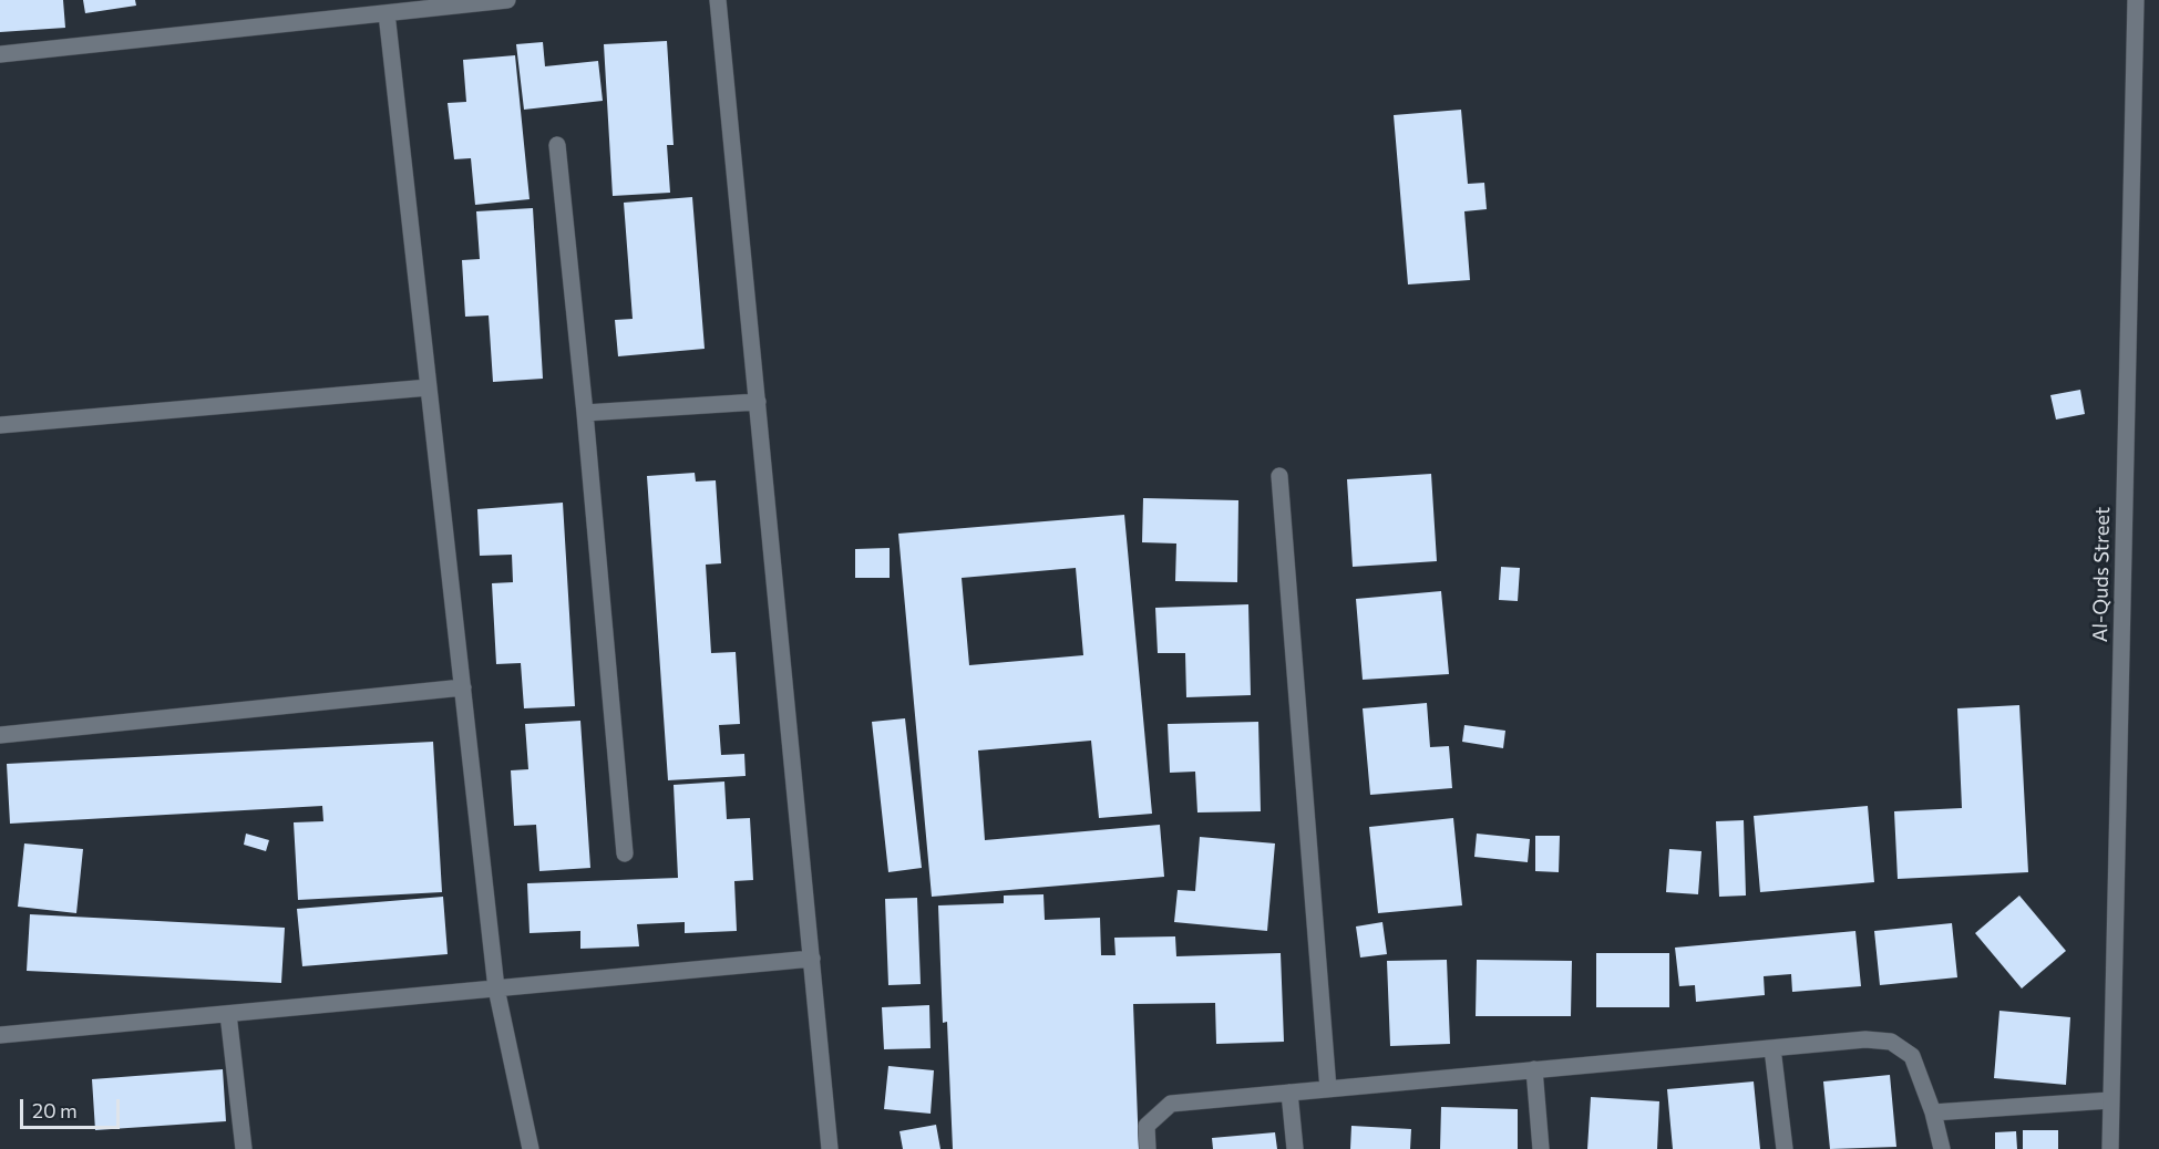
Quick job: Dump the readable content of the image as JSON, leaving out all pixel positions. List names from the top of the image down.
{
  "streets": {
    "street": ["Al-Quds Street"]
  },
  "scale_bar": "20 m"
}
